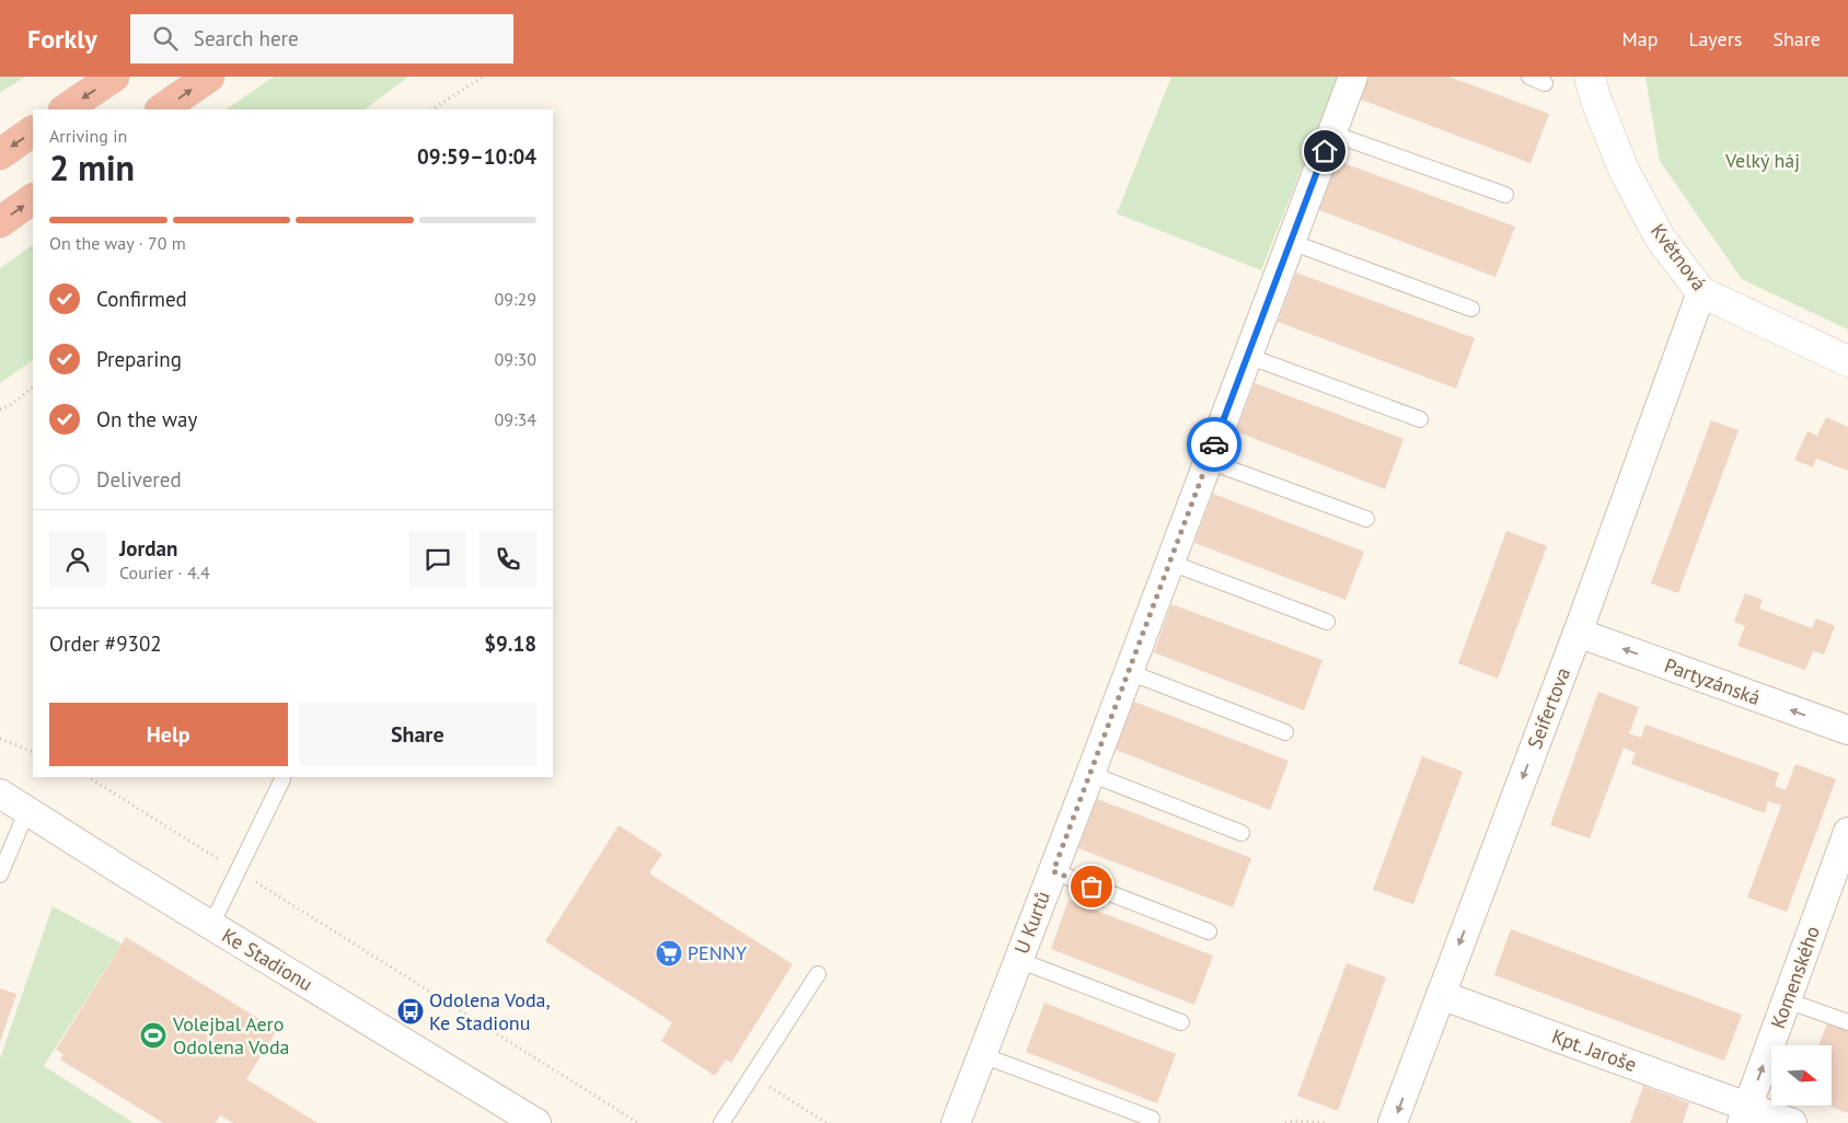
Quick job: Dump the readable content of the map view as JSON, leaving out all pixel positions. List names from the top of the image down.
{
  "streets": {
    "street": [
      "Květnová",
      "Partyzánská",
      "Seifertova",
      "U Kurtů",
      "Ke Stadionu",
      "Komenského",
      "Kpt. Jaroše"
    ]
  },
  "crossings": [
    ["Květnová", "Seifertova"],
    ["Partyzánská", "Seifertova"],
    ["Seifertova", "Kpt. Jaroše"],
    ["Komenského", "Kpt. Jaroše"]
  ],
  "one_way": ["Partyzánská", "Seifertova", "Komenského"],
  "parks": ["Velký háj"],
  "places": {
    "supermarket": ["PENNY"],
    "bus stop": ["Odolena Voda, Ke Stadionu"],
    "sports": ["Volejbal Aero Odolena Voda"]
  },
  "north": "right",
  "page": {
    "header": "Forkly",
    "search": "Search here",
    "nav": ["Map", "Layers", "Share"],
    "heading": ["2 min", "Arriving in", "09:59–10:04"],
    "panel": [
      "Jordan",
      "Courier · 4.4",
      "Order #9302",
      "$9.18"
    ],
    "bar": "On the way · 70 m",
    "list": [
      ["Confirmed", "09:29"],
      ["Preparing", "09:30"],
      ["On the way", "09:34"],
      "Delivered"
    ],
    "buttons": ["Help", "Share"]
  }
}
